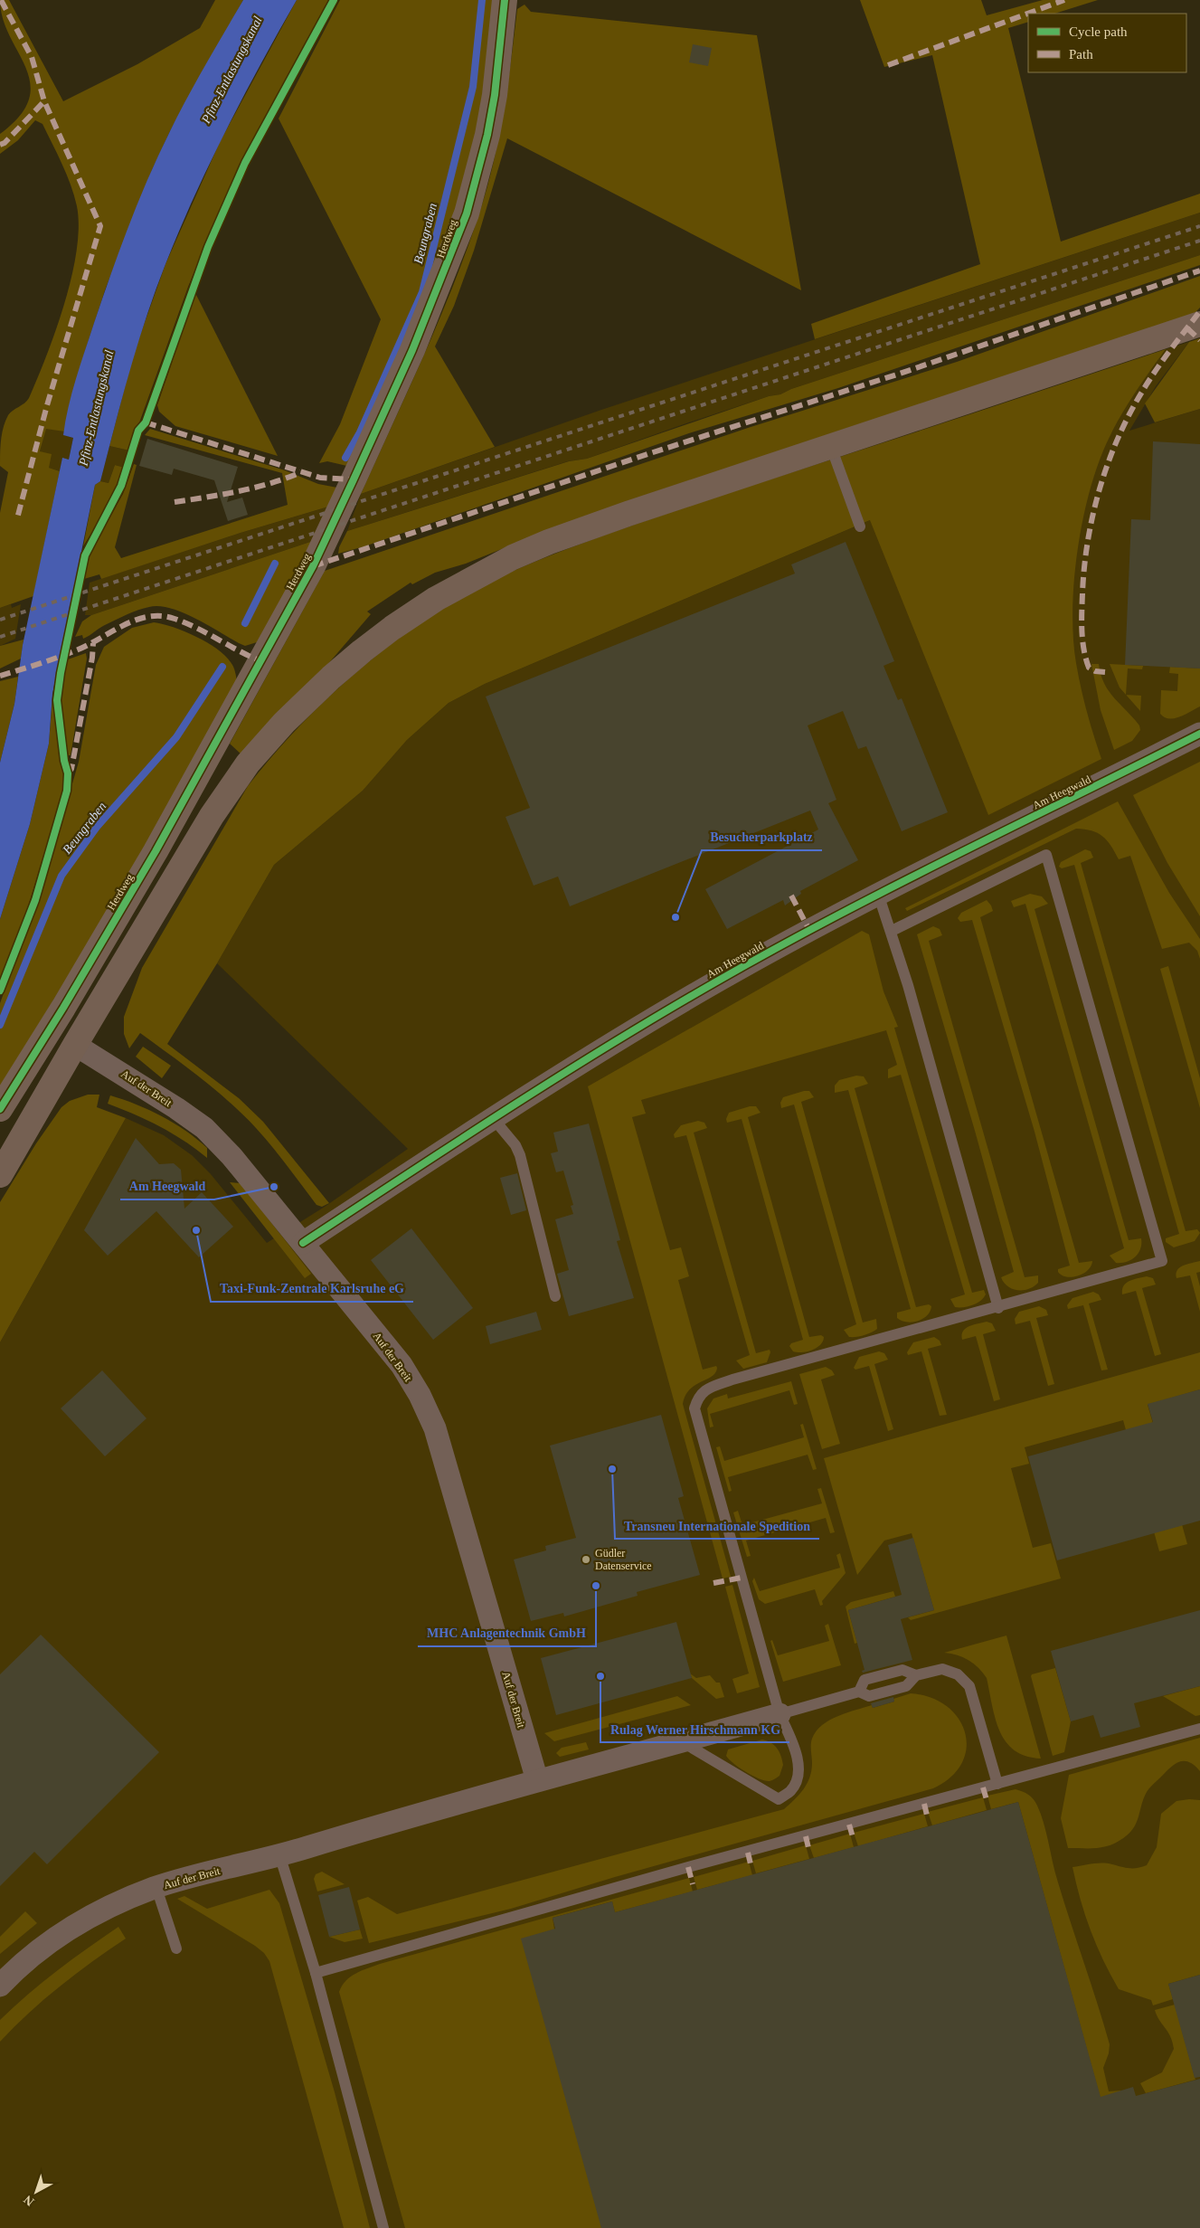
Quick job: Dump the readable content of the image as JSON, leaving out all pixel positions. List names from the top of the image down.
{
  "streets": {
    "main road": ["Herdweg"],
    "street": ["Am Heegwald", "Auf der Breit"]
  },
  "crossings": [
    ["Am Heegwald", "Auf der Breit"]
  ],
  "water": ["Pfinz-Entlastungskanal", "Beungraben"],
  "places": [
    "Besucherparkplatz",
    "Am Heegwald",
    "Taxi-Funk-Zentrale Karlsruhe eG",
    "Transneu Internationale Spedition",
    "Güdler Datenservice",
    "MHC Anlagentechnik GmbH",
    "Rulag Werner Hirschmann KG"
  ],
  "legend": ["Cycle path", "Path"],
  "north": "bottom left"
}
